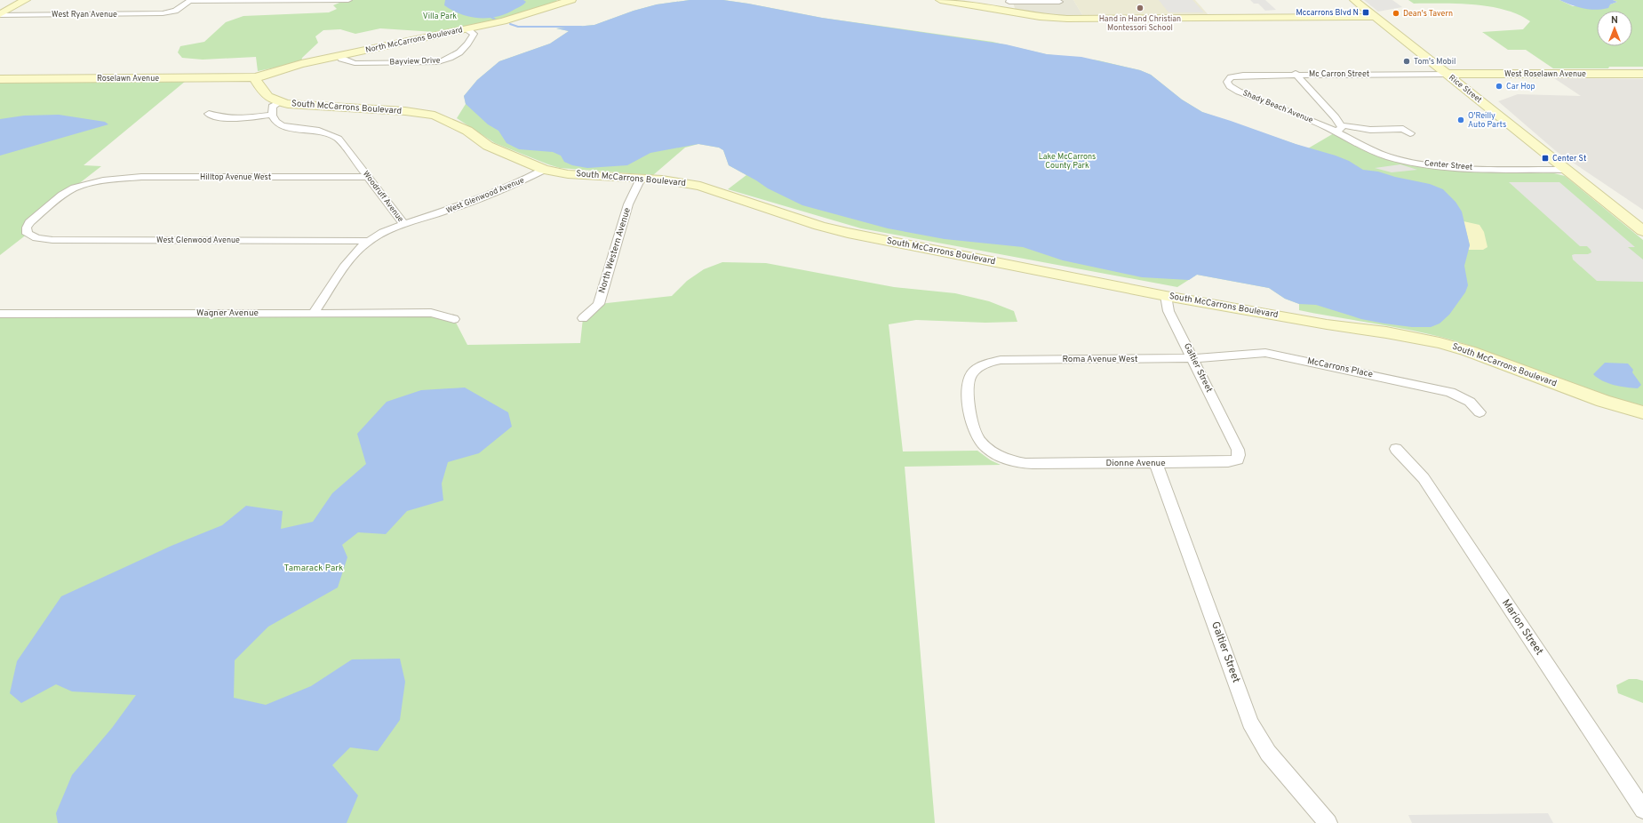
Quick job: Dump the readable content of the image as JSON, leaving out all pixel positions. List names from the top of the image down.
{
  "streets": {
    "street": [
      "West Ryan Avenue",
      "North McCarrons Boulevard",
      "Bayview Drive",
      "Mc Carron Street",
      "West Roselawn Avenue",
      "Roselawn Avenue",
      "Rice Street",
      "Shady Beach Avenue",
      "South McCarrons Boulevard",
      "Center Street",
      "Hilltop Avenue West",
      "West Glenwood Avenue",
      "Woodruff Avenue",
      "North Western Avenue",
      "Wagner Avenue",
      "Roma Avenue West",
      "Galtier Street",
      "McCarrons Place",
      "Dionne Avenue",
      "Marion Street"
    ]
  },
  "crossings": [
    ["North McCarrons Boulevard", "Bayview Drive"],
    ["North McCarrons Boulevard", "Roselawn Avenue"],
    ["North McCarrons Boulevard", "South McCarrons Boulevard"],
    ["Mc Carron Street", "West Roselawn Avenue"],
    ["Mc Carron Street", "Rice Street"],
    ["Mc Carron Street", "Shady Beach Avenue"],
    ["West Roselawn Avenue", "Rice Street"],
    ["Roselawn Avenue", "South McCarrons Boulevard"],
    ["Rice Street", "Center Street"],
    ["Shady Beach Avenue", "Center Street"],
    ["South McCarrons Boulevard", "West Glenwood Avenue"],
    ["South McCarrons Boulevard", "North Western Avenue"],
    ["South McCarrons Boulevard", "Galtier Street"],
    ["Hilltop Avenue West", "West Glenwood Avenue"],
    ["Hilltop Avenue West", "Woodruff Avenue"],
    ["West Glenwood Avenue", "Woodruff Avenue"],
    ["Woodruff Avenue", "Wagner Avenue"],
    ["Roma Avenue West", "Galtier Street"],
    ["Roma Avenue West", "McCarrons Place"],
    ["Roma Avenue West", "Dionne Avenue"],
    ["Galtier Street", "McCarrons Place"],
    ["Galtier Street", "Dionne Avenue"]
  ],
  "parks": ["Villa Park", "Lake McCarrons County Park", "Tamarack Park"],
  "places": {
    "other": [
      "Hand in Hand Christian Montessori School",
      "Dean's Tavern",
      "Tom's Mobil",
      "Car Hop",
      "O'Reilly Auto Parts"
    ],
    "transit": ["Mccarrons Blvd N", "Center St"]
  },
  "north": "top"
}
